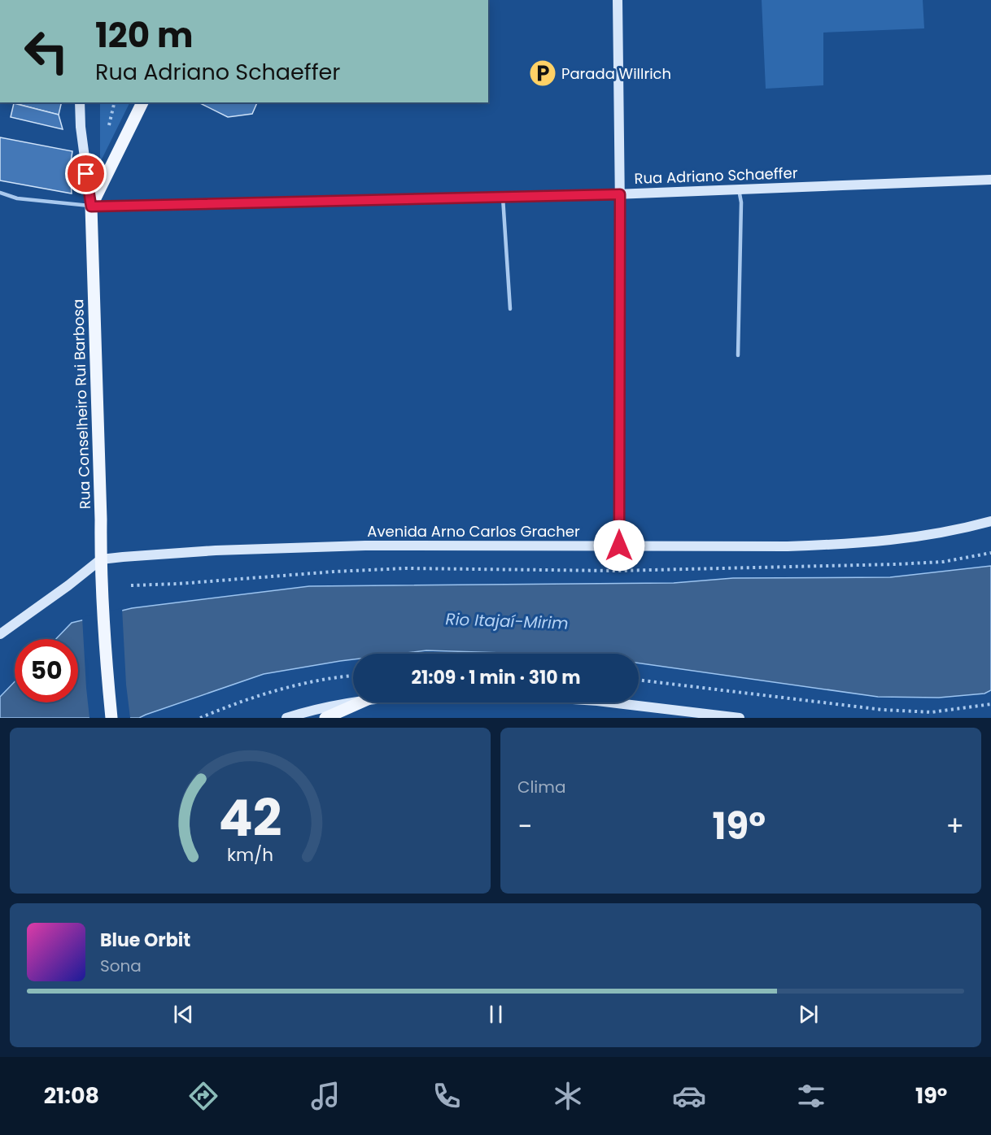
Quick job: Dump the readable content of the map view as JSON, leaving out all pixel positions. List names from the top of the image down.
{
  "streets": {
    "main road": ["Rua Adriano Schaeffer", "Rua Conselheiro Rui Barbosa", "Avenida Arno Carlos Gracher"]
  },
  "crossings": [
    ["Rua Adriano Schaeffer", "Rua Conselheiro Rui Barbosa"],
    ["Rua Conselheiro Rui Barbosa", "Avenida Arno Carlos Gracher"]
  ],
  "water": ["Rio Itajaí-Mirim"],
  "places": {
    "parking": ["Parada Willrich"]
  },
  "page": {
    "turn": ["120 m", "Rua Adriano Schaeffer"],
    "limit": "50",
    "trip": "21:09 · 1 min · 310 m",
    "tile": "Clima",
    "heat": ["−", "19°", "+"],
    "song": ["Blue Orbit", "Sona"],
    "tabs": ["21:08", "19°"],
    "gauge": ["42", "km/h"]
  }
}
